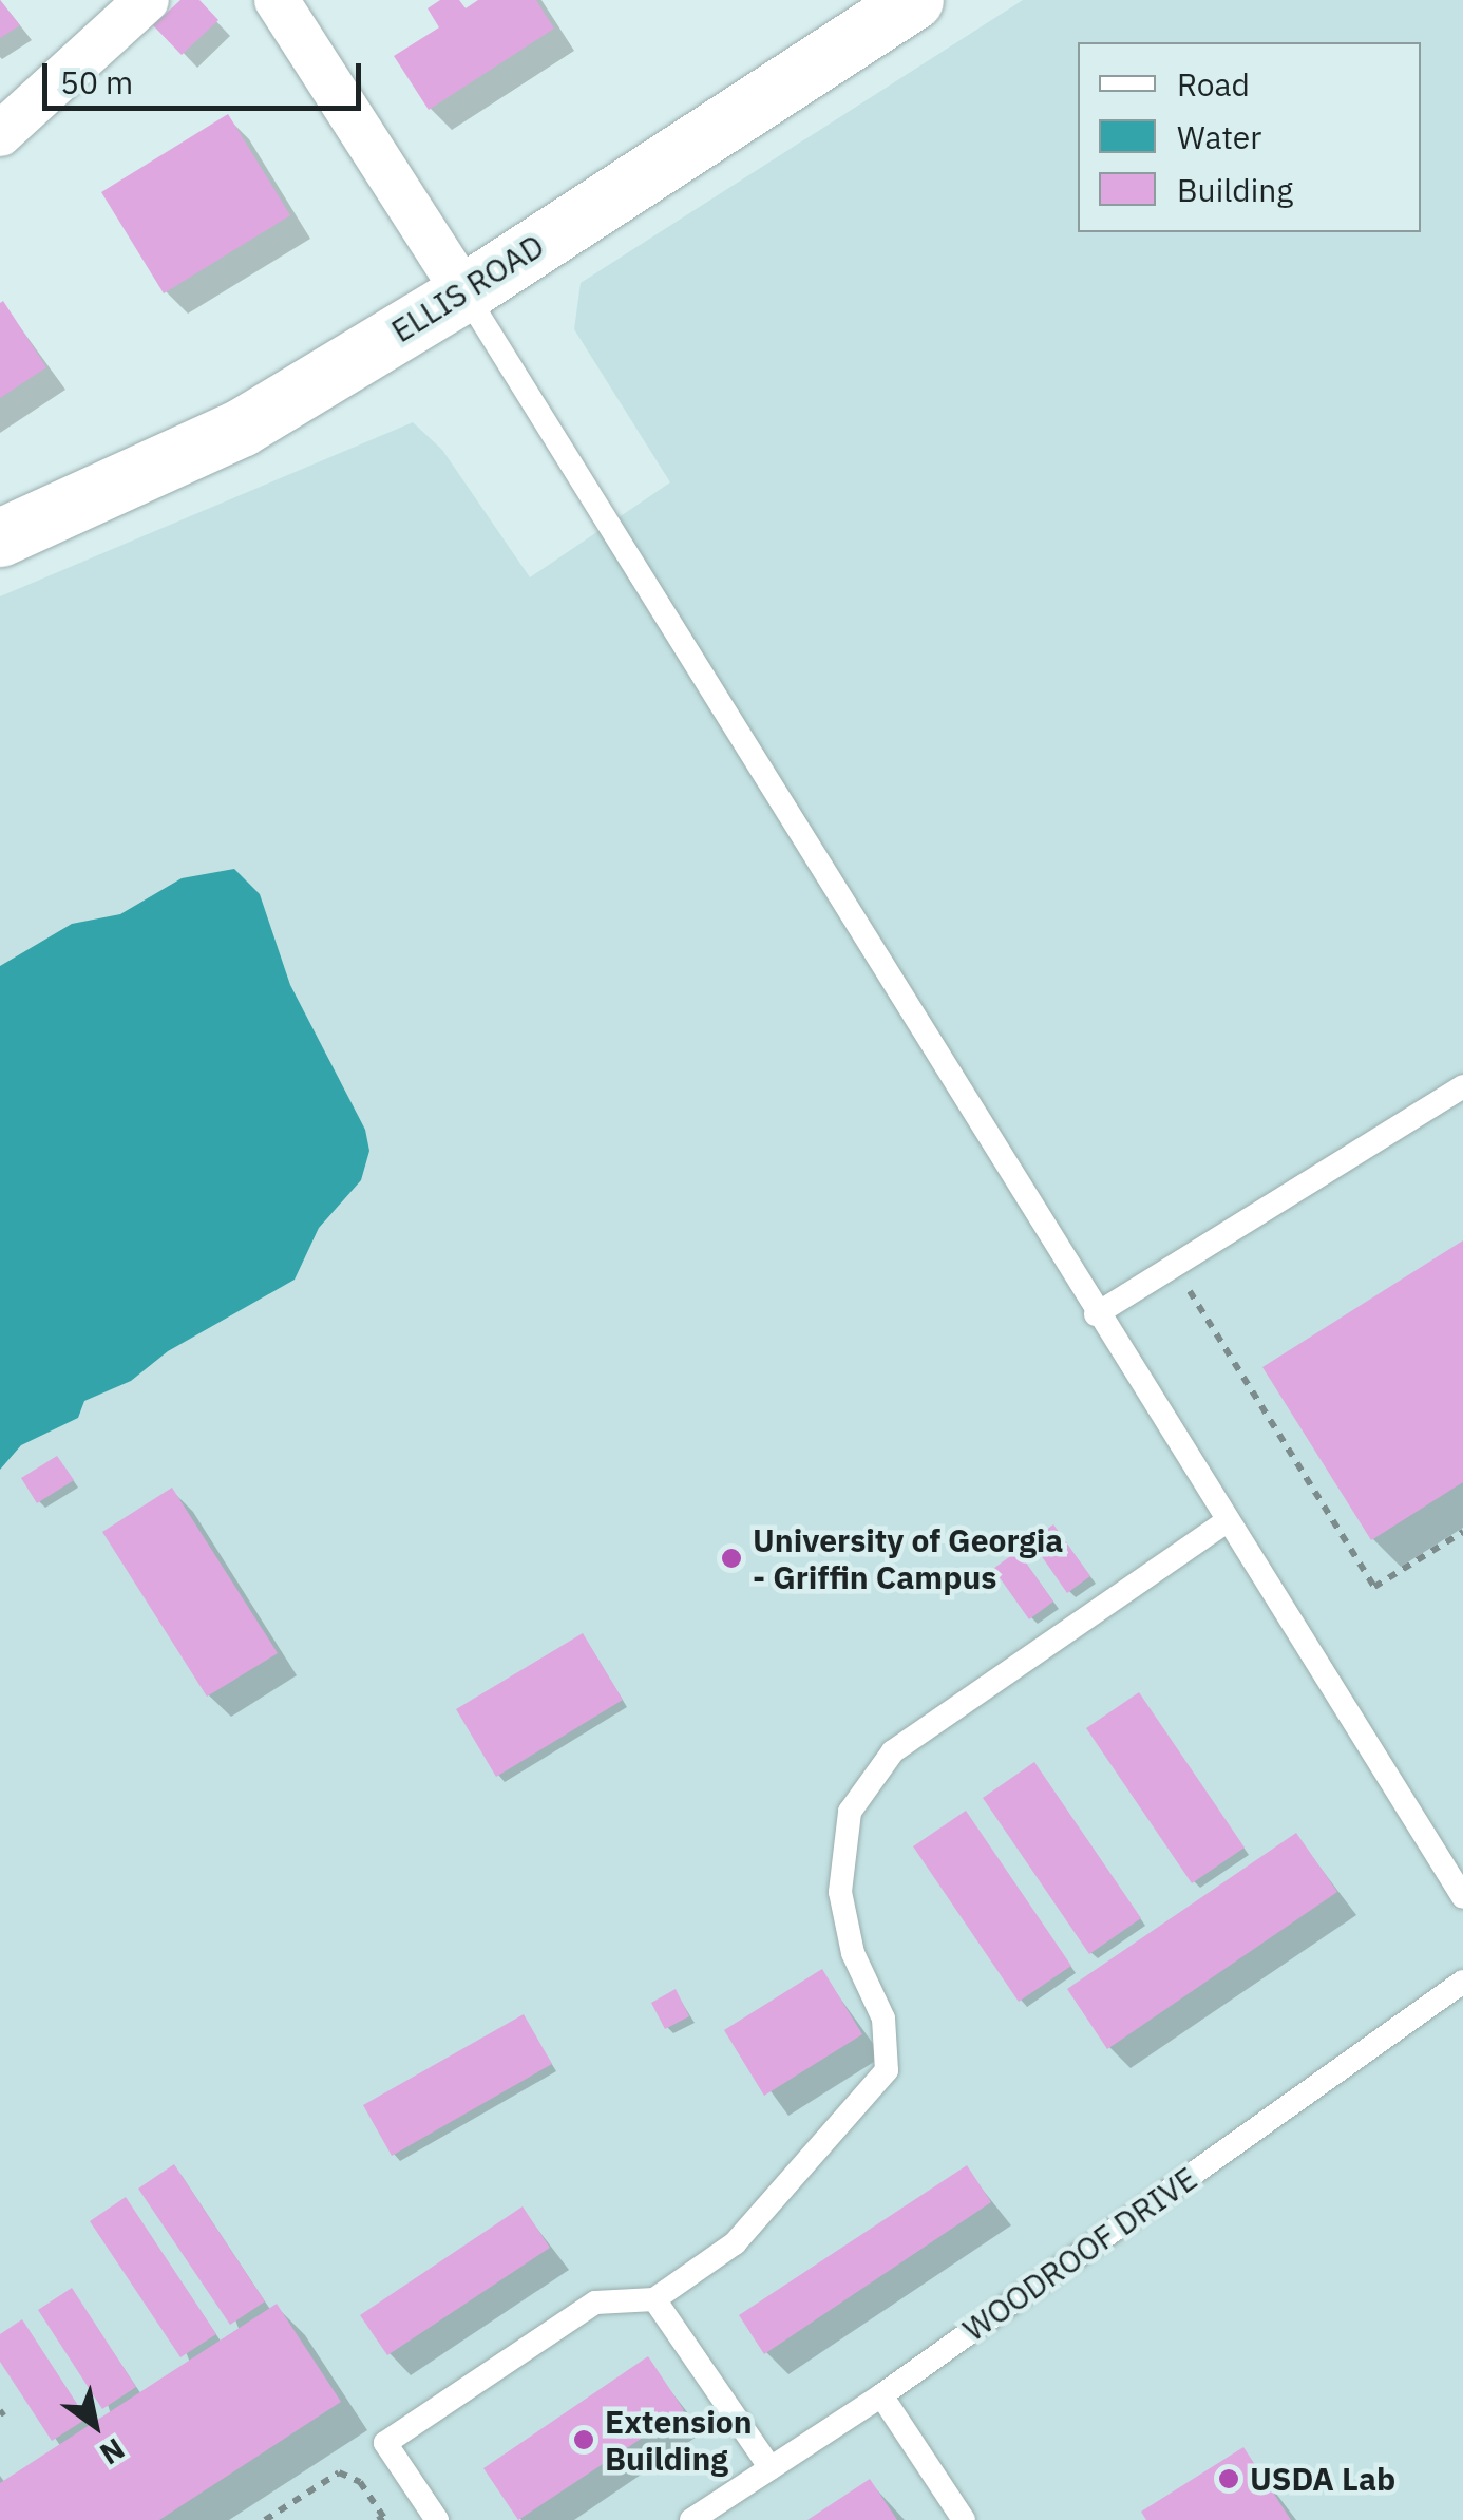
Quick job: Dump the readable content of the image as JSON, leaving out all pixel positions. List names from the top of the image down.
{
  "streets": {
    "street": ["ELLIS ROAD"],
    "lane": ["WOODROOF DRIVE"]
  },
  "places": ["University of Georgia - Griffin Campus", "Extension Building", "USDA Lab"],
  "legend": ["Road", "Water", "Building"],
  "scale_bar": "50 m",
  "north": "bottom right"
}
